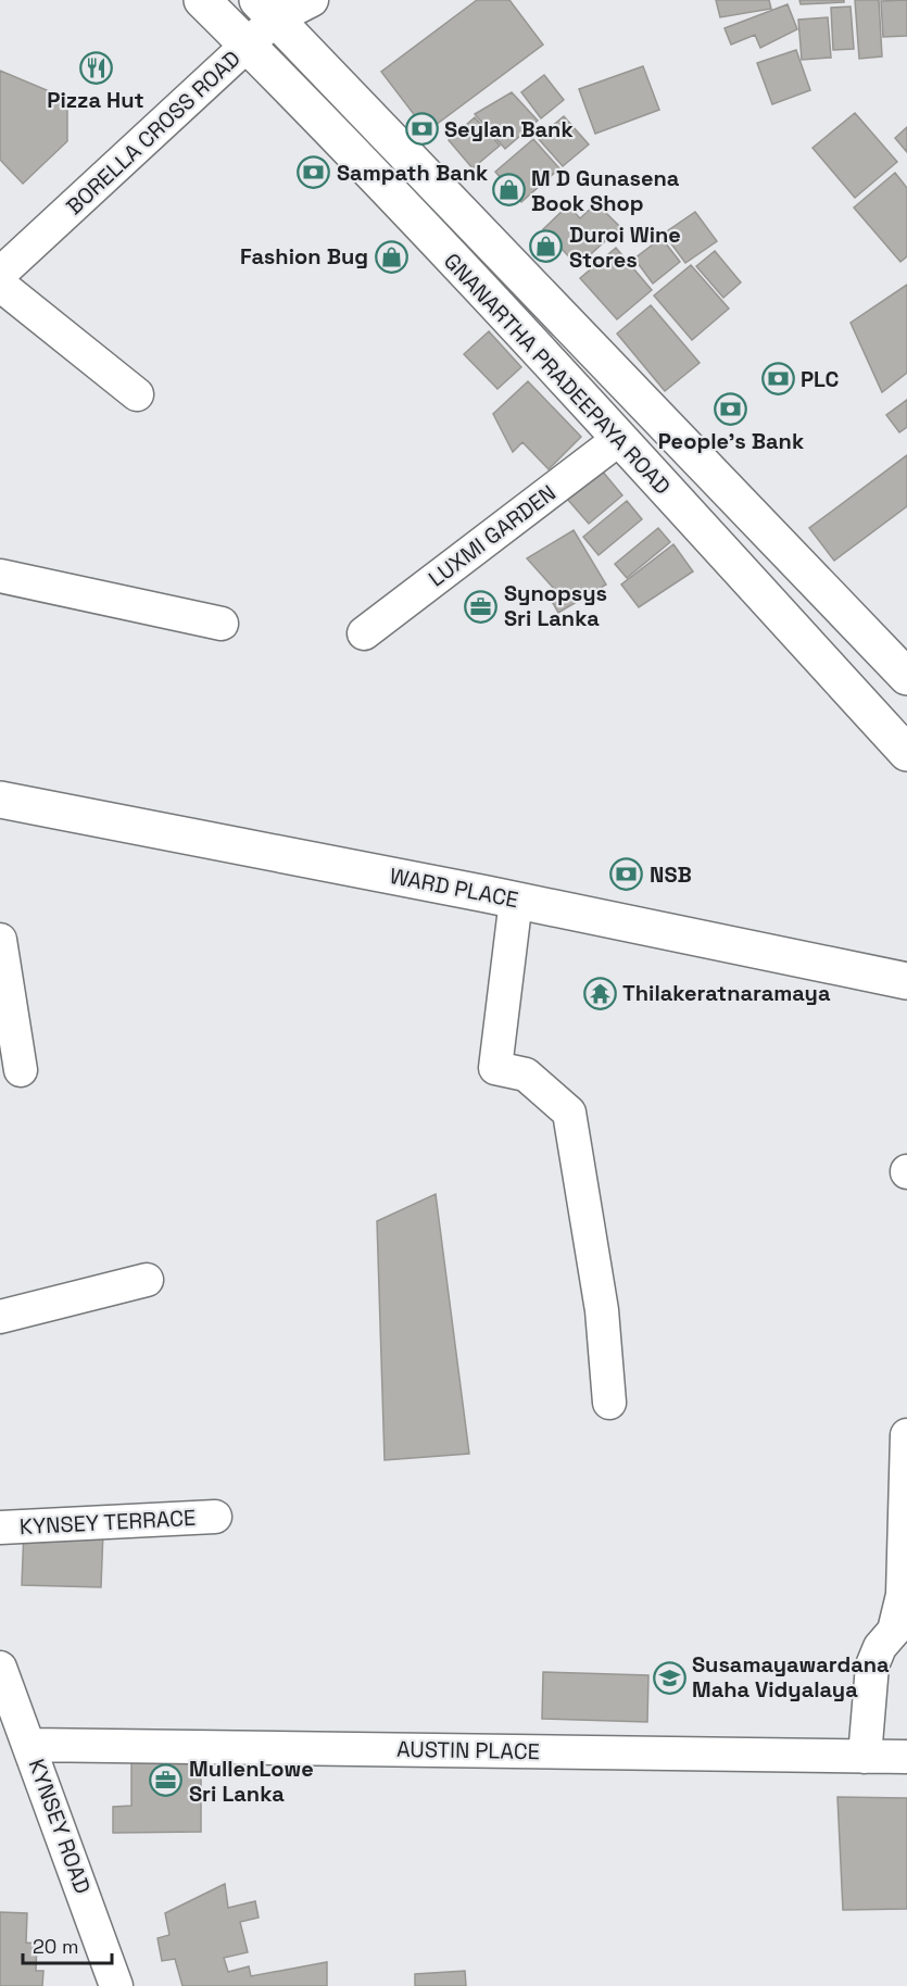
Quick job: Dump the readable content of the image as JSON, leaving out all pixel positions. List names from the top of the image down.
{
  "streets": {
    "main road": ["GNANARTHA PRADEEPAYA ROAD", "WARD PLACE"],
    "street": [
      "BORELLA CROSS ROAD",
      "LUXMI GARDEN",
      "KYNSEY TERRACE",
      "AUSTIN PLACE",
      "KYNSEY ROAD"
    ]
  },
  "crossings": [
    ["BORELLA CROSS ROAD", "GNANARTHA PRADEEPAYA ROAD"],
    ["GNANARTHA PRADEEPAYA ROAD", "LUXMI GARDEN"],
    ["AUSTIN PLACE", "KYNSEY ROAD"]
  ],
  "places": {
    "restaurant": ["Pizza Hut"],
    "bank": [
      "Seylan Bank",
      "Sampath Bank",
      "PLC",
      "People's Bank",
      "NSB"
    ],
    "shop": ["M D Gunasena Book Shop", "Duroi Wine Stores", "Fashion Bug"],
    "office": ["Synopsys Sri Lanka", "MullenLowe Sri Lanka"],
    "temple": ["Thilakeratnaramaya"],
    "school or university": ["Susamayawardana Maha Vidyalaya"]
  },
  "scale_bar": "20 m"
}
